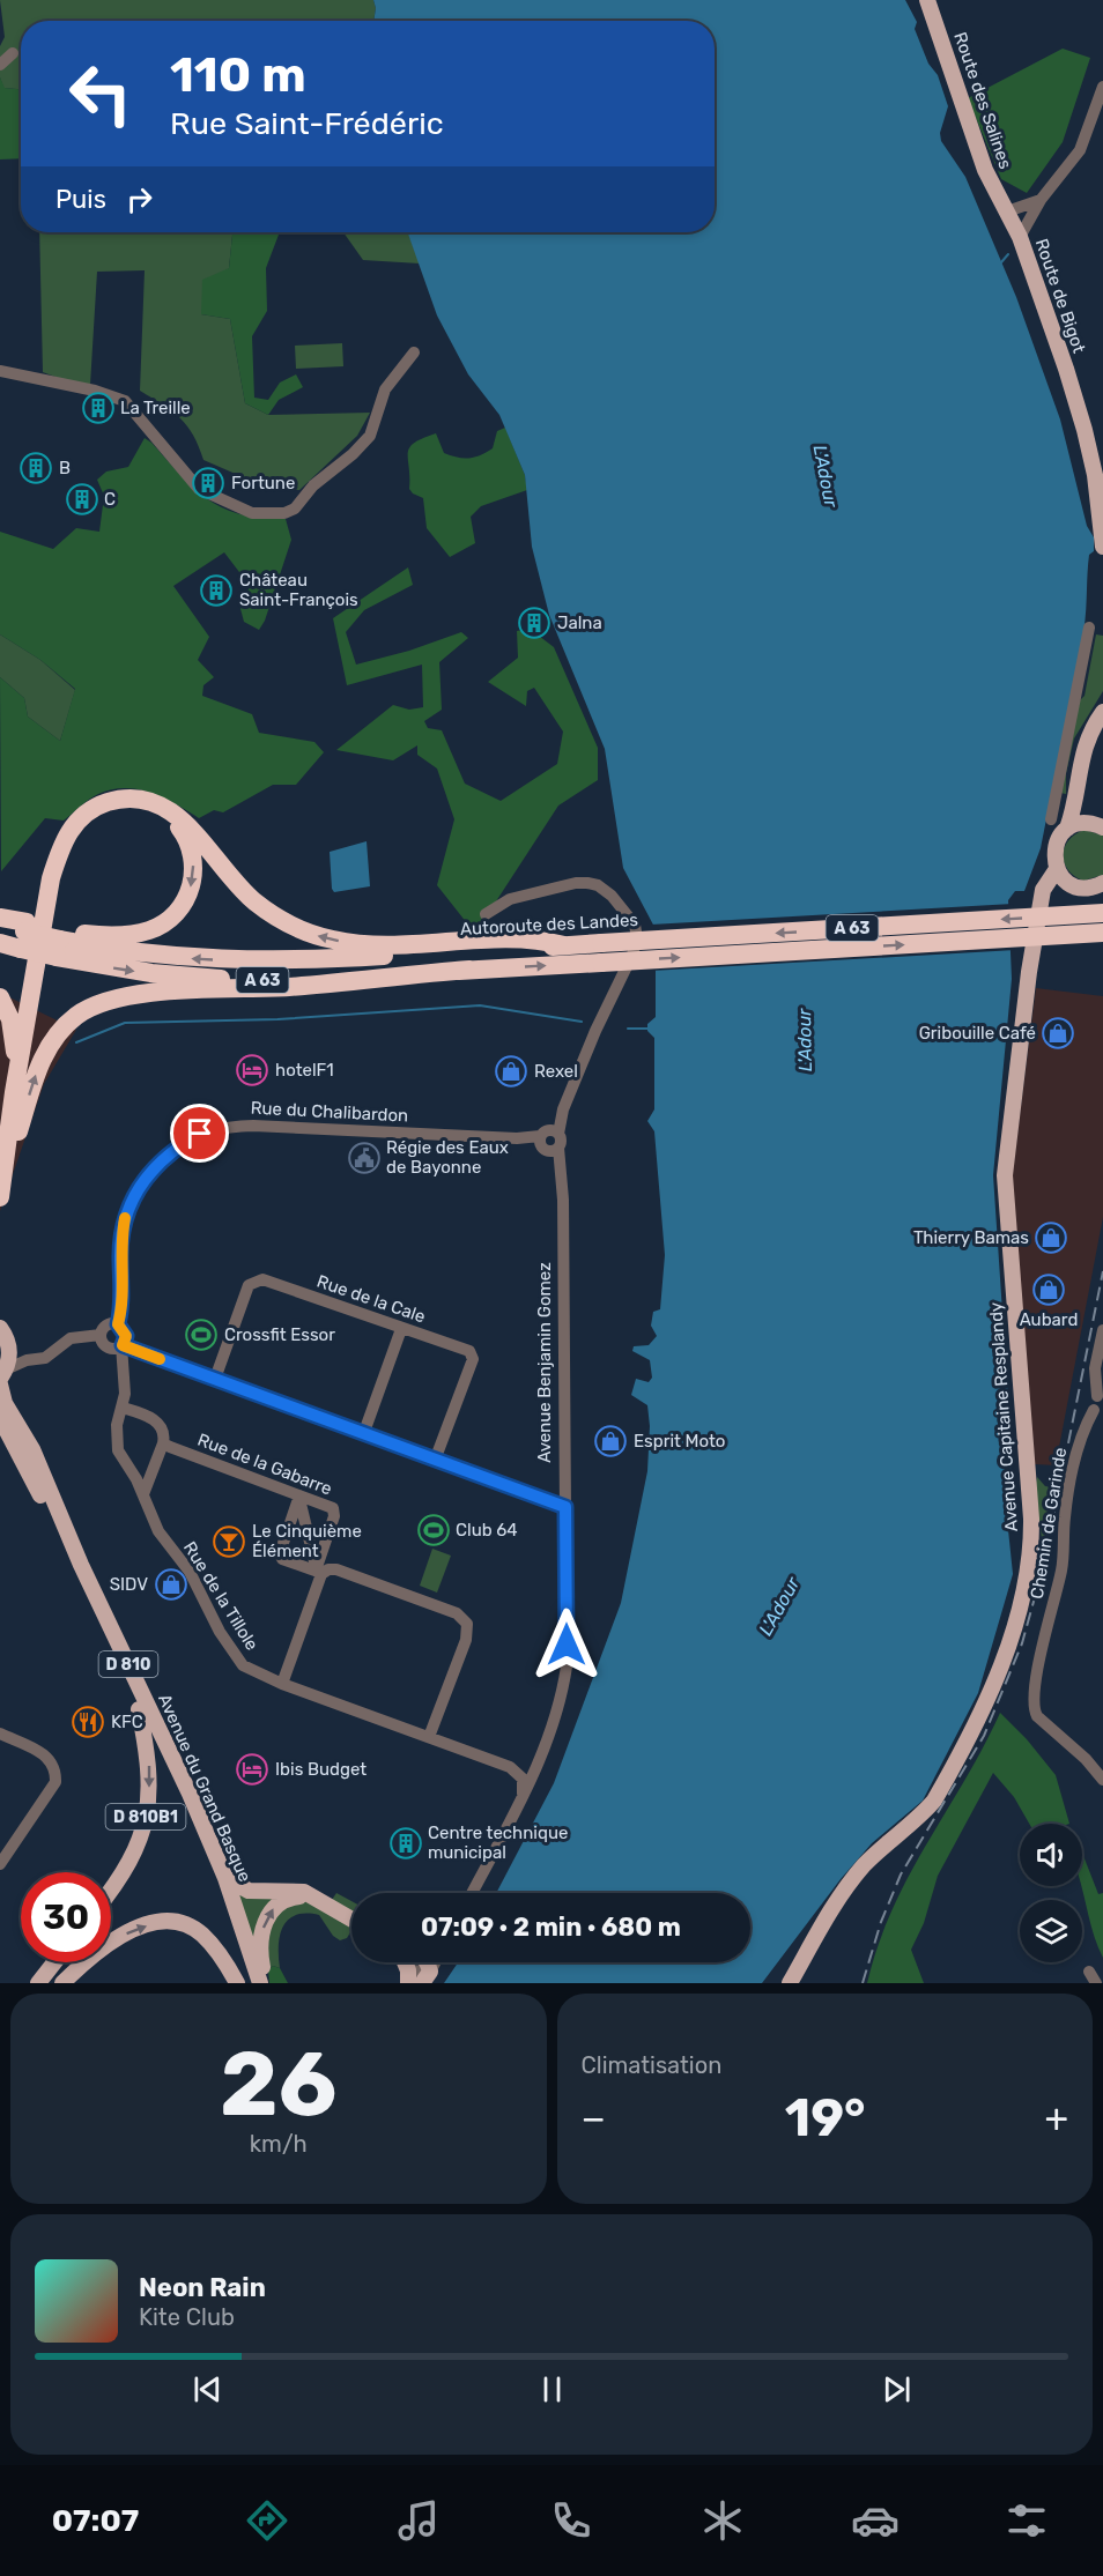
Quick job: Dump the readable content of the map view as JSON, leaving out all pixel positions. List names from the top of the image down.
{
  "streets": {
    "highway": ["Autoroute des Landes", "A 63"],
    "main road": [
      "Route des Salines",
      "Route de Bigot",
      "Avenue Capitaine Resplandy",
      "D 810",
      "Avenue du Grand Basque",
      "D 810B1"
    ],
    "street": [
      "Rue du Chalibardon",
      "Rue de la Cale",
      "Avenue Benjamin Gomez",
      "Rue de la Gabarre",
      "Chemin de Garinde",
      "Rue de la Tillole"
    ]
  },
  "crossings": [
    ["Route des Salines", "Route de Bigot"],
    ["Rue du Chalibardon", "Avenue Benjamin Gomez"],
    ["Rue du Chalibardon", "Rue de la Tillole"],
    ["Avenue Benjamin Gomez", "Rue de la Tillole"],
    ["Avenue du Grand Basque", "D 810B1"]
  ],
  "water": ["L'Adour"],
  "places": {
    "building": [
      "La Treille",
      "B",
      "Fortune",
      "C",
      "Château Saint-François",
      "Jalna",
      "Centre technique municipal"
    ],
    "shop": [
      "Gribouille Café",
      "Rexel",
      "Thierry Bamas",
      "Aubard",
      "Esprit Moto",
      "SIDV"
    ],
    "hotel": ["hotelF1", "Ibis Budget"],
    "public building": ["Régie des Eaux de Bayonne"],
    "sports": ["Crossfit Essor", "Club 64"],
    "bar": ["Le Cinquième Élément"],
    "restaurant": ["KFC"]
  },
  "page": {
    "turn": ["110 m", "Rue Saint-Frédéric"],
    "then": "Puis",
    "limit": "30",
    "trip": "07:09 · 2 min · 680 m",
    "tile": [
      ["26", "km/h"],
      "Climatisation"
    ],
    "heat": ["−", "19°", "+"],
    "song": ["Neon Rain", "Kite Club"],
    "tabs": "07:07"
  }
}
